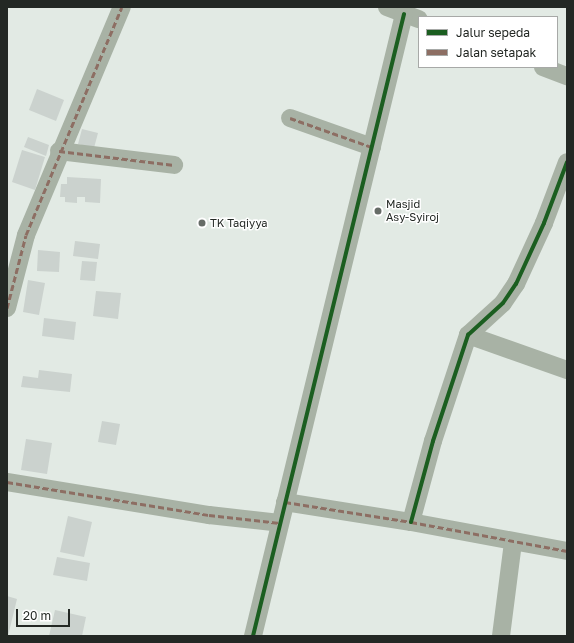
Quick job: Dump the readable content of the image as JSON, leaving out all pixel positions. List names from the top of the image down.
{
  "places": ["Masjid Asy-Syiroj", "TK Taqiyya"],
  "legend": ["Jalur sepeda", "Jalan setapak"],
  "scale_bar": "20 m"
}
